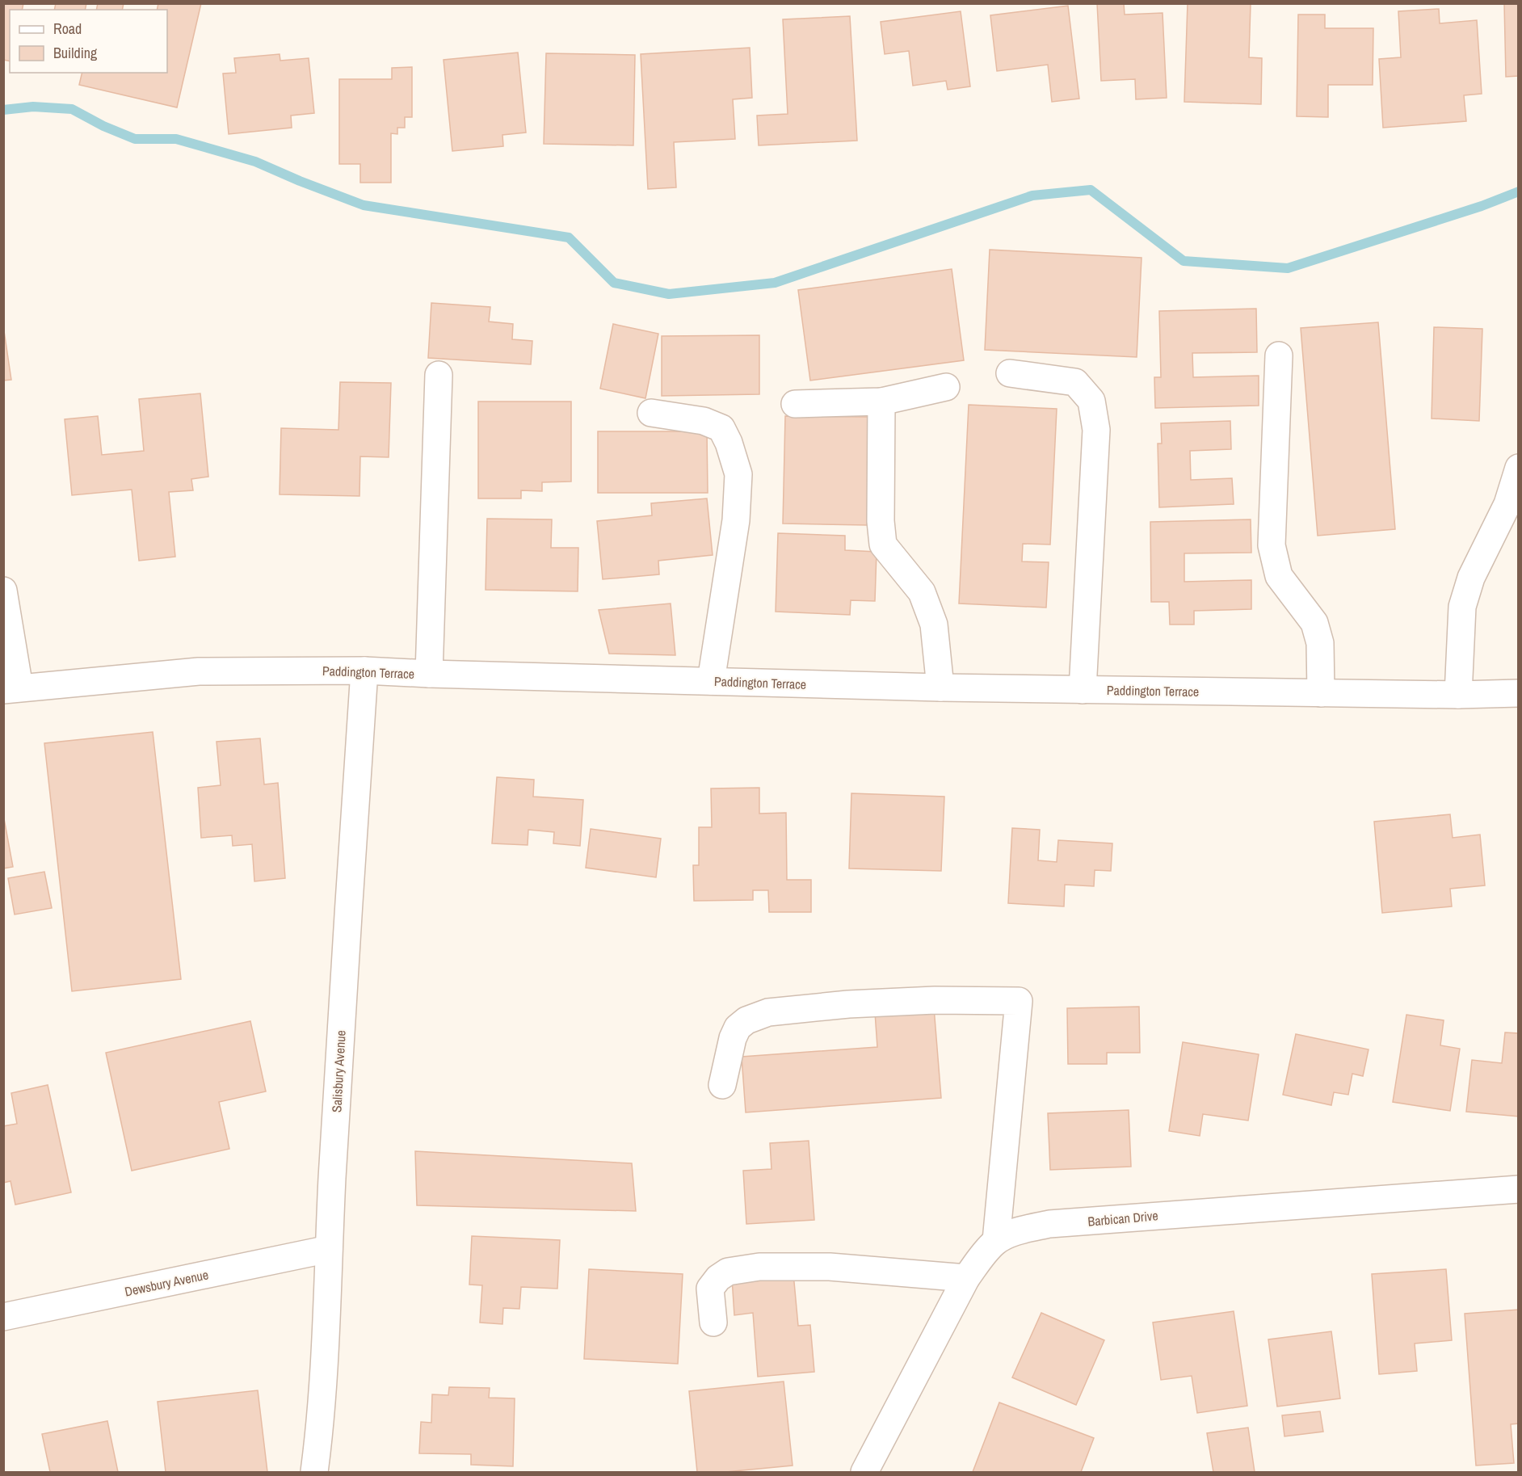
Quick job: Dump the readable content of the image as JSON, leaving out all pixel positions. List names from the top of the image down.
{
  "streets": {
    "street": [
      "Paddington Terrace",
      "Salisbury Avenue",
      "Barbican Drive",
      "Dewsbury Avenue"
    ]
  },
  "crossings": [
    ["Paddington Terrace", "Salisbury Avenue"],
    ["Salisbury Avenue", "Dewsbury Avenue"]
  ],
  "legend": ["Road", "Building"]
}
